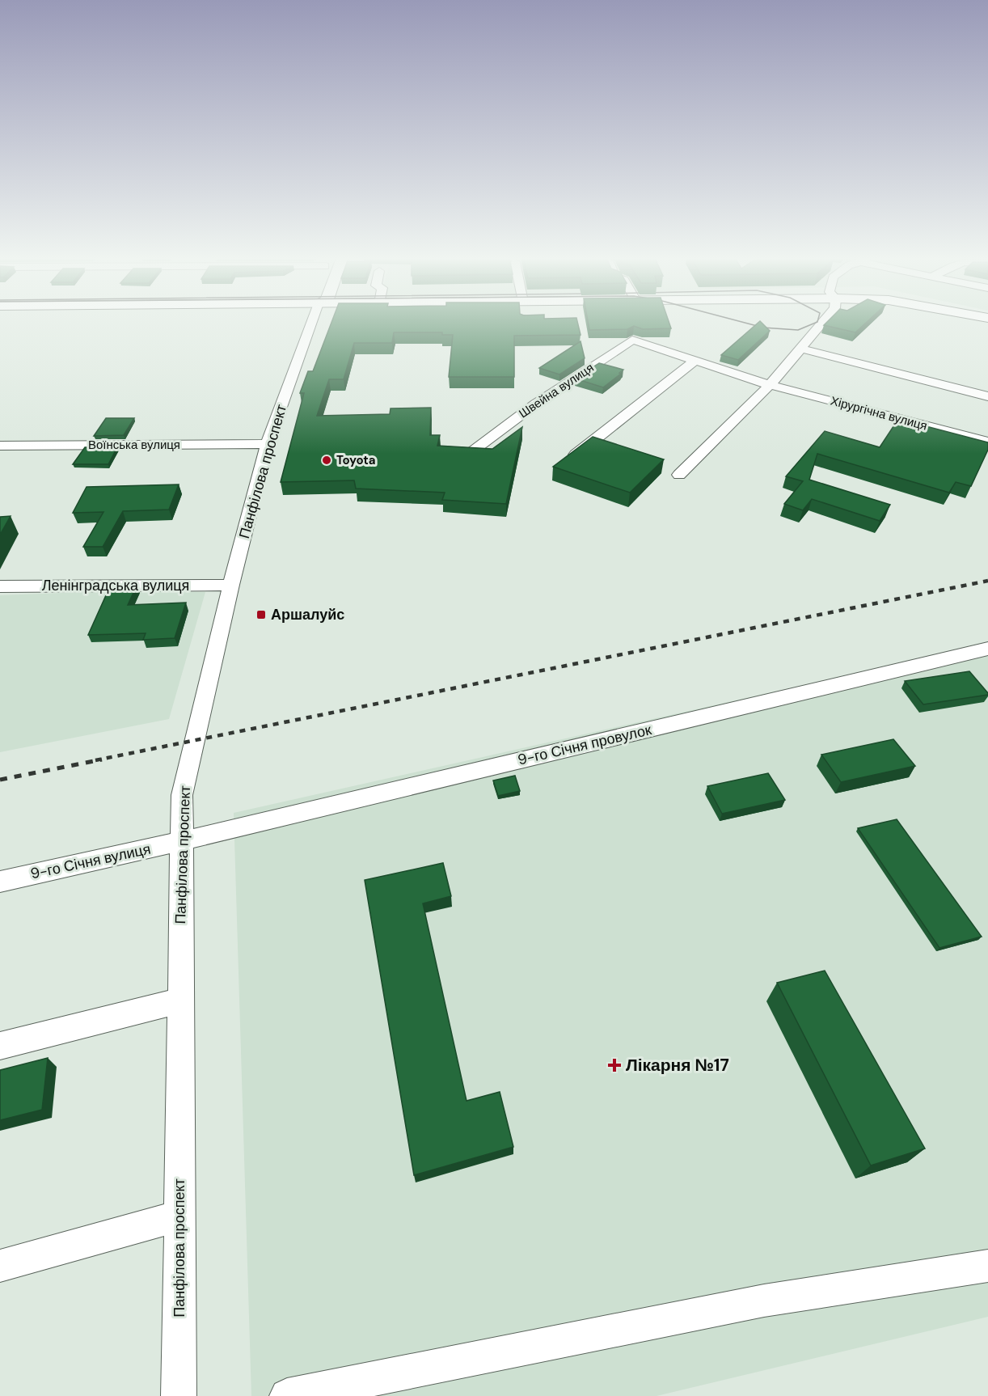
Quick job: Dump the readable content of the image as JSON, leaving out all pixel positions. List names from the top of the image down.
{
  "streets": {
    "street": [
      "Швейна вулиця",
      "Хірургічна вулиця",
      "Воїнська вулиця",
      "Панфілова проспект",
      "Ленінградська вулиця",
      "9-го Січня провулок",
      "9-го Січня вулиця"
    ]
  },
  "crossings": [
    ["Швейна вулиця", "Хірургічна вулиця"],
    ["Воїнська вулиця", "Панфілова проспект"],
    ["Панфілова проспект", "Ленінградська вулиця"],
    ["Панфілова проспект", "9-го Січня провулок"],
    ["Панфілова проспект", "9-го Січня вулиця"],
    ["9-го Січня провулок", "9-го Січня вулиця"]
  ],
  "places": {
    "other": ["Toyota"],
    "transit": ["Аршалуйс"],
    "health": ["Лікарня №17"]
  }
}
